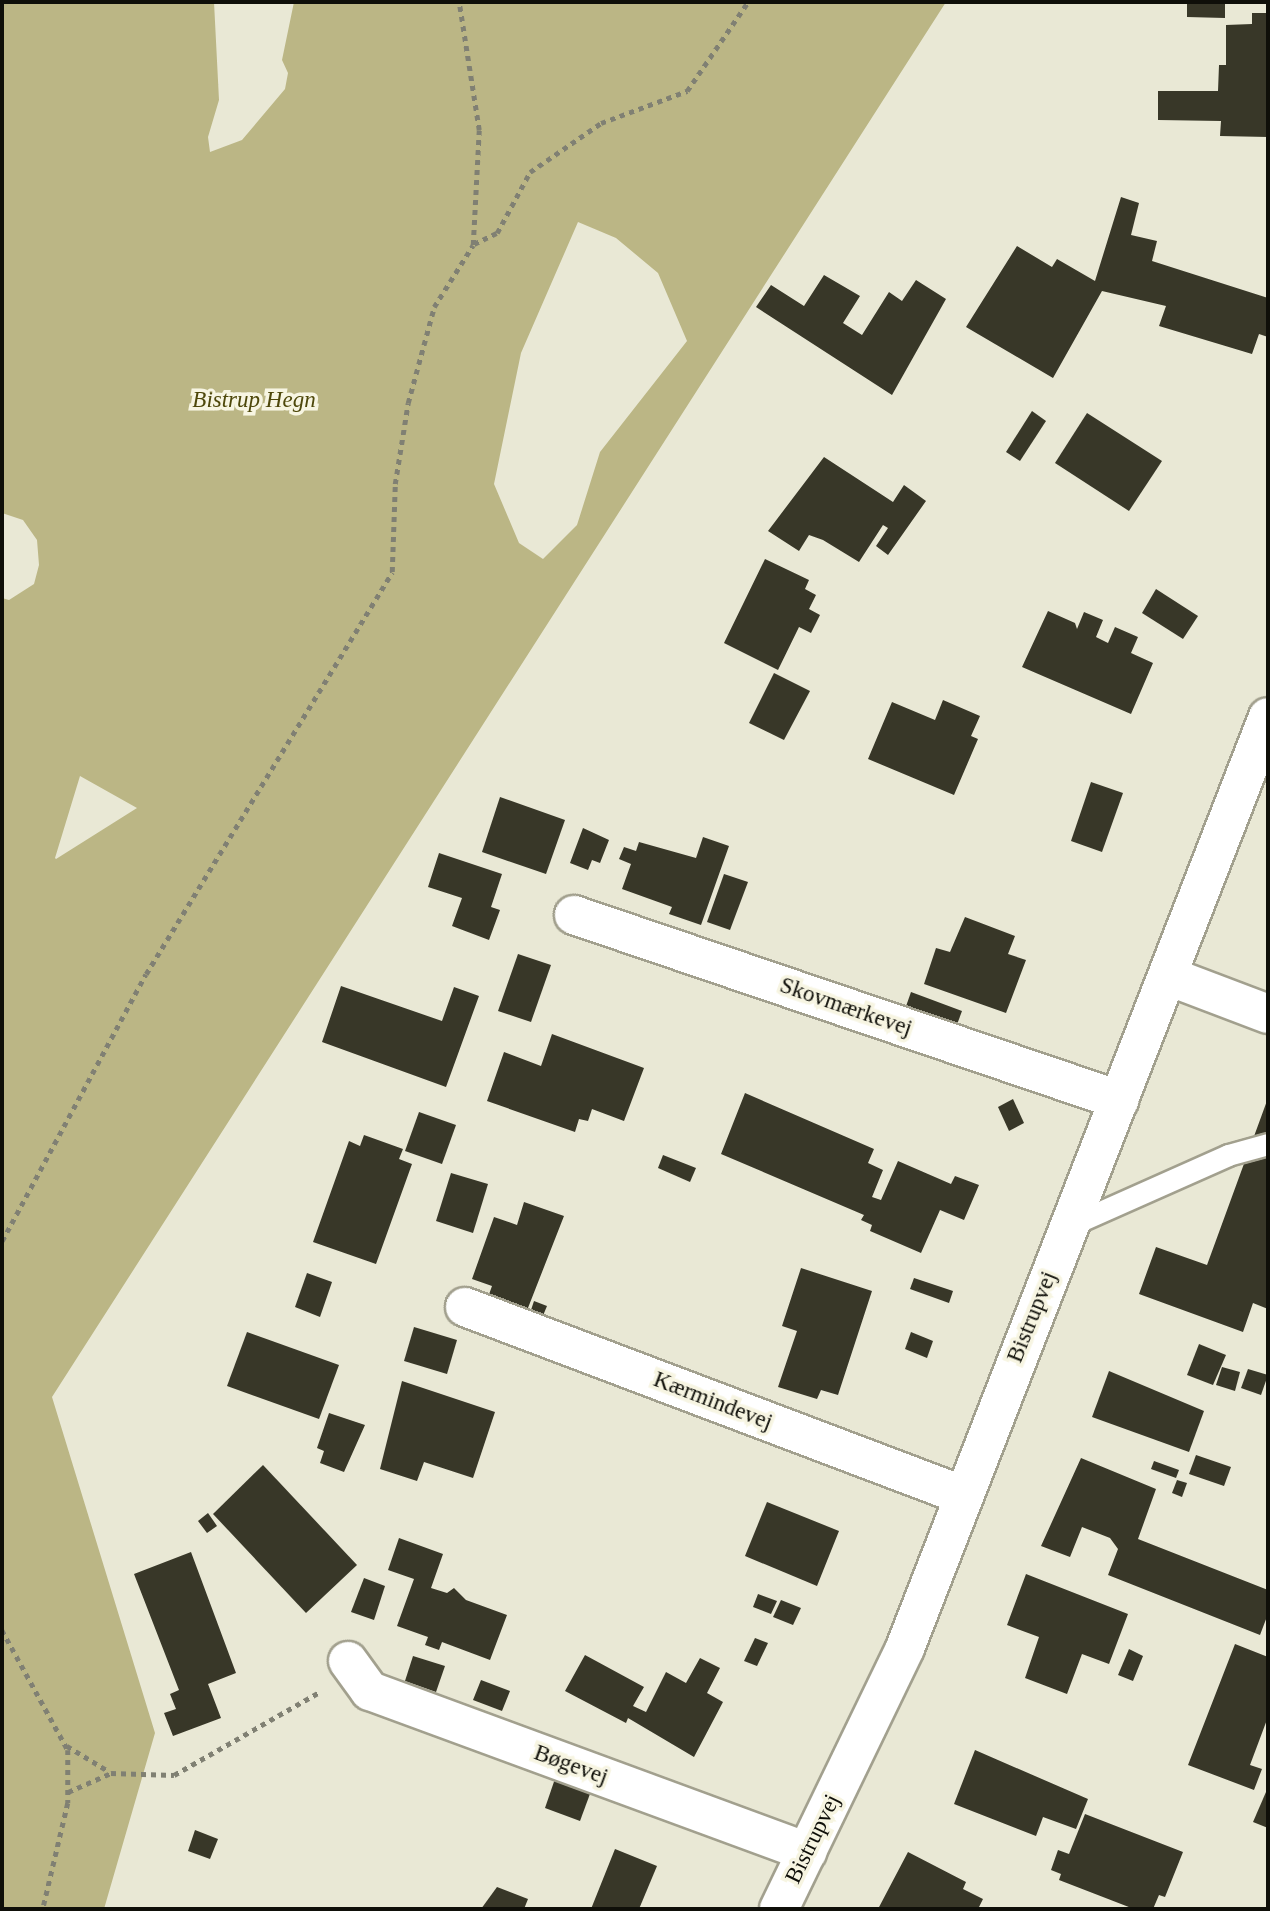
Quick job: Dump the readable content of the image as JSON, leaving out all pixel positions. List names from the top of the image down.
{
  "streets": {
    "street": [
      "Skovmærkevej",
      "Bistrupvej",
      "Kærmindevej",
      "Bøgevej"
    ]
  },
  "crossings": [
    ["Skovmærkevej", "Bistrupvej"],
    ["Bistrupvej", "Kærmindevej"],
    ["Bistrupvej", "Bøgevej"]
  ],
  "parks": ["Bistrup Hegn"]
}
